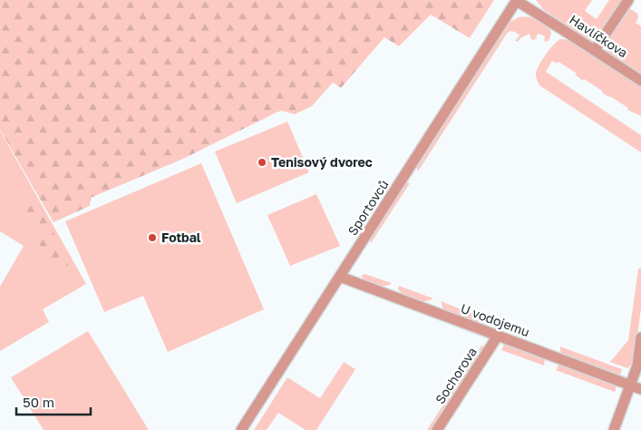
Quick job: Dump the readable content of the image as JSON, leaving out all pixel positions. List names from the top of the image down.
{
  "streets": {
    "street": [
      "Havlíčkova",
      "Sportovců",
      "U vodojemu",
      "Sochorova"
    ]
  },
  "crossings": [
    ["Havlíčkova", "Sportovců"],
    ["Sportovců", "U vodojemu"],
    ["U vodojemu", "Sochorova"]
  ],
  "places": ["Tenisový dvorec", "Fotbal"],
  "scale_bar": "50 m"
}
